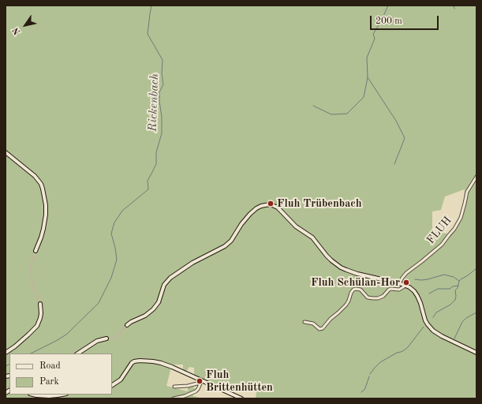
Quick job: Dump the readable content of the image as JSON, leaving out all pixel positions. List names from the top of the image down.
{
  "streets": {
    "street": ["FLUH"]
  },
  "water": ["Rickenbach"],
  "places": ["Fluh Trübenbach", "Fluh Schülan-Hor", "Fluh Brittenhütten"],
  "legend": ["Road", "Park"],
  "scale_bar": "200 m",
  "north": "bottom left"
}
